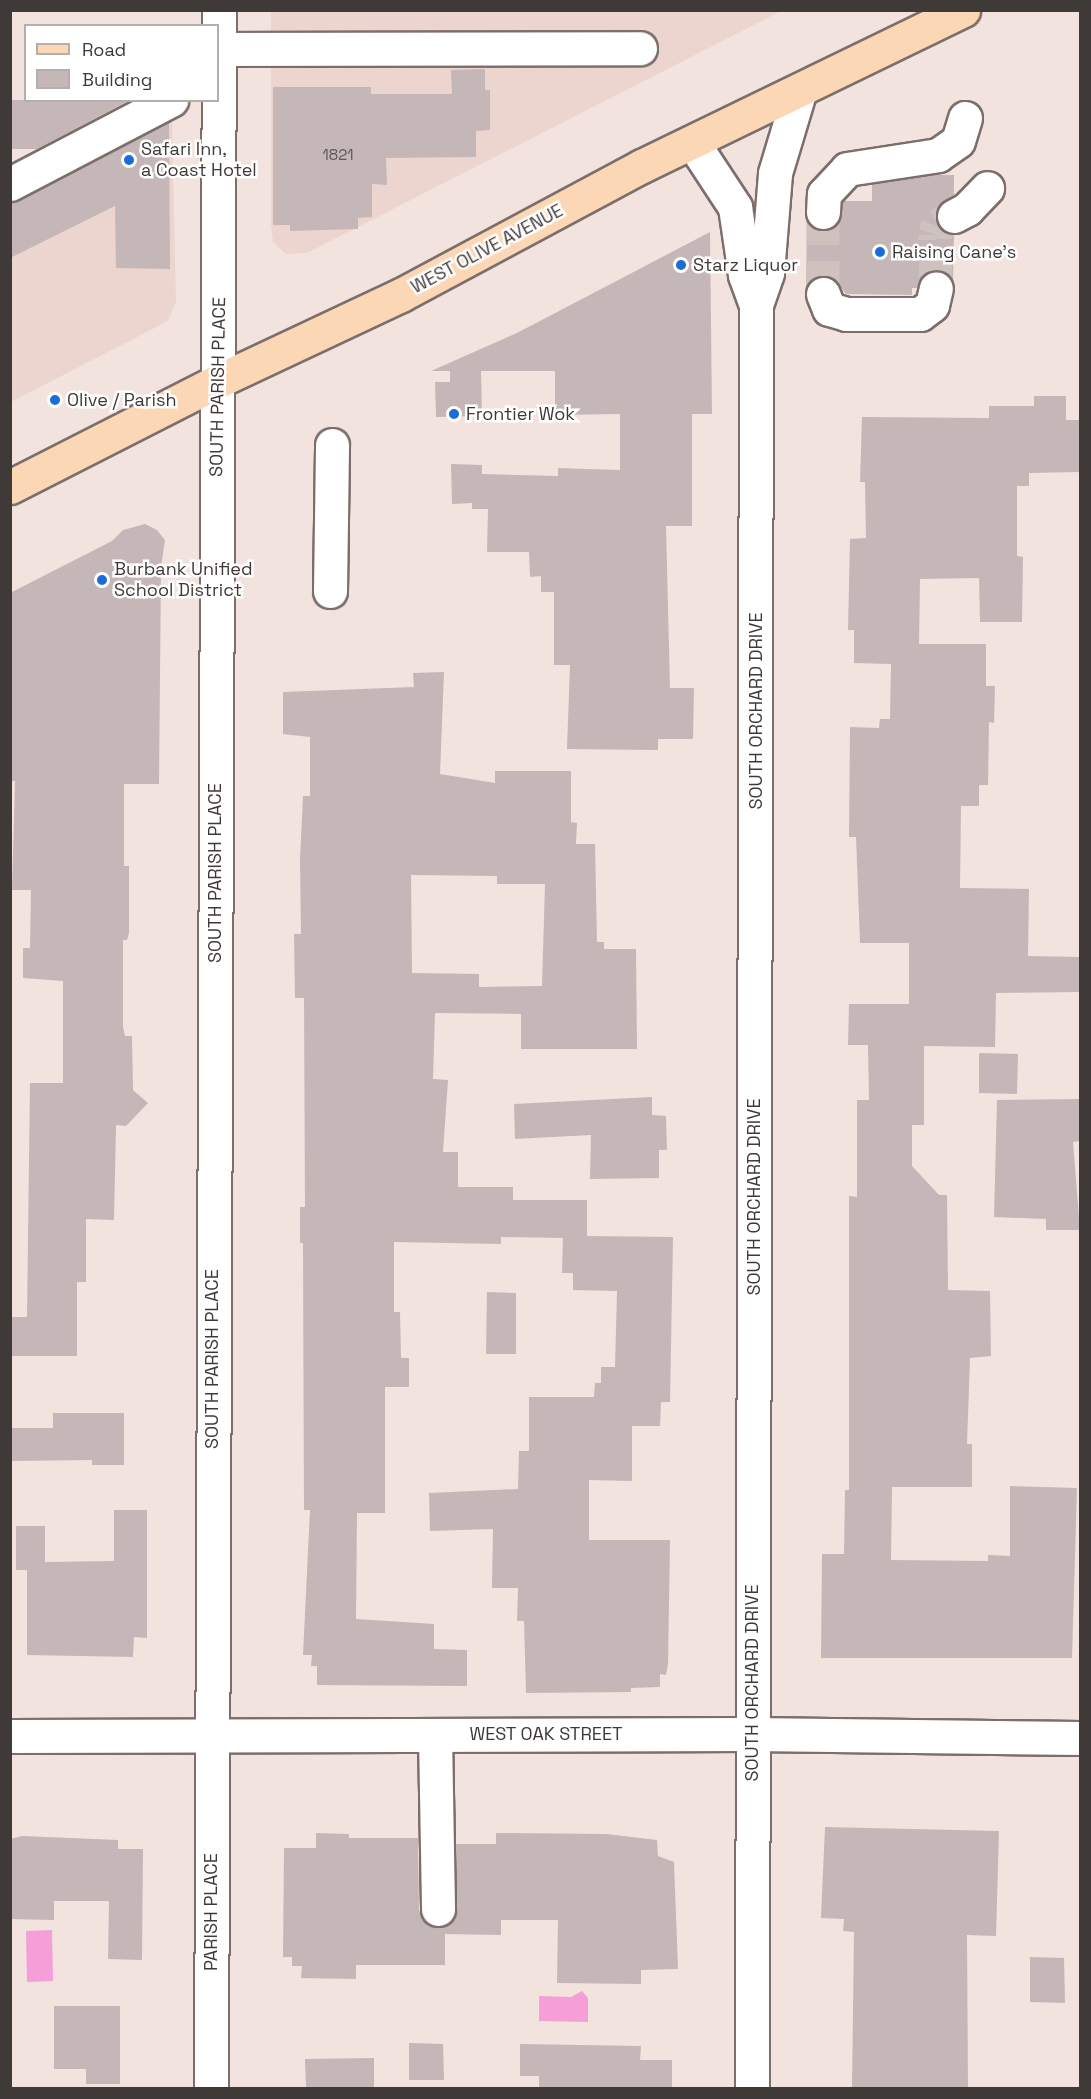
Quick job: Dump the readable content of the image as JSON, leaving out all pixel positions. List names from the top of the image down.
{
  "streets": {
    "main road": ["WEST OLIVE AVENUE"],
    "street": [
      "SOUTH PARISH PLACE",
      "SOUTH ORCHARD DRIVE",
      "WEST OAK STREET",
      "PARISH PLACE"
    ]
  },
  "crossings": [
    ["WEST OLIVE AVENUE", "SOUTH PARISH PLACE"],
    ["WEST OLIVE AVENUE", "SOUTH ORCHARD DRIVE"],
    ["SOUTH PARISH PLACE", "WEST OAK STREET"],
    ["SOUTH PARISH PLACE", "PARISH PLACE"],
    ["SOUTH ORCHARD DRIVE", "WEST OAK STREET"],
    ["WEST OAK STREET", "PARISH PLACE"]
  ],
  "places": [
    "Safari Inn, a Coast Hotel",
    "Raising Cane's",
    "Starz Liquor",
    "Olive / Parish",
    "Frontier Wok",
    "Burbank Unified School District"
  ],
  "house_numbers": ["1821"],
  "legend": ["Road", "Building"]
}
